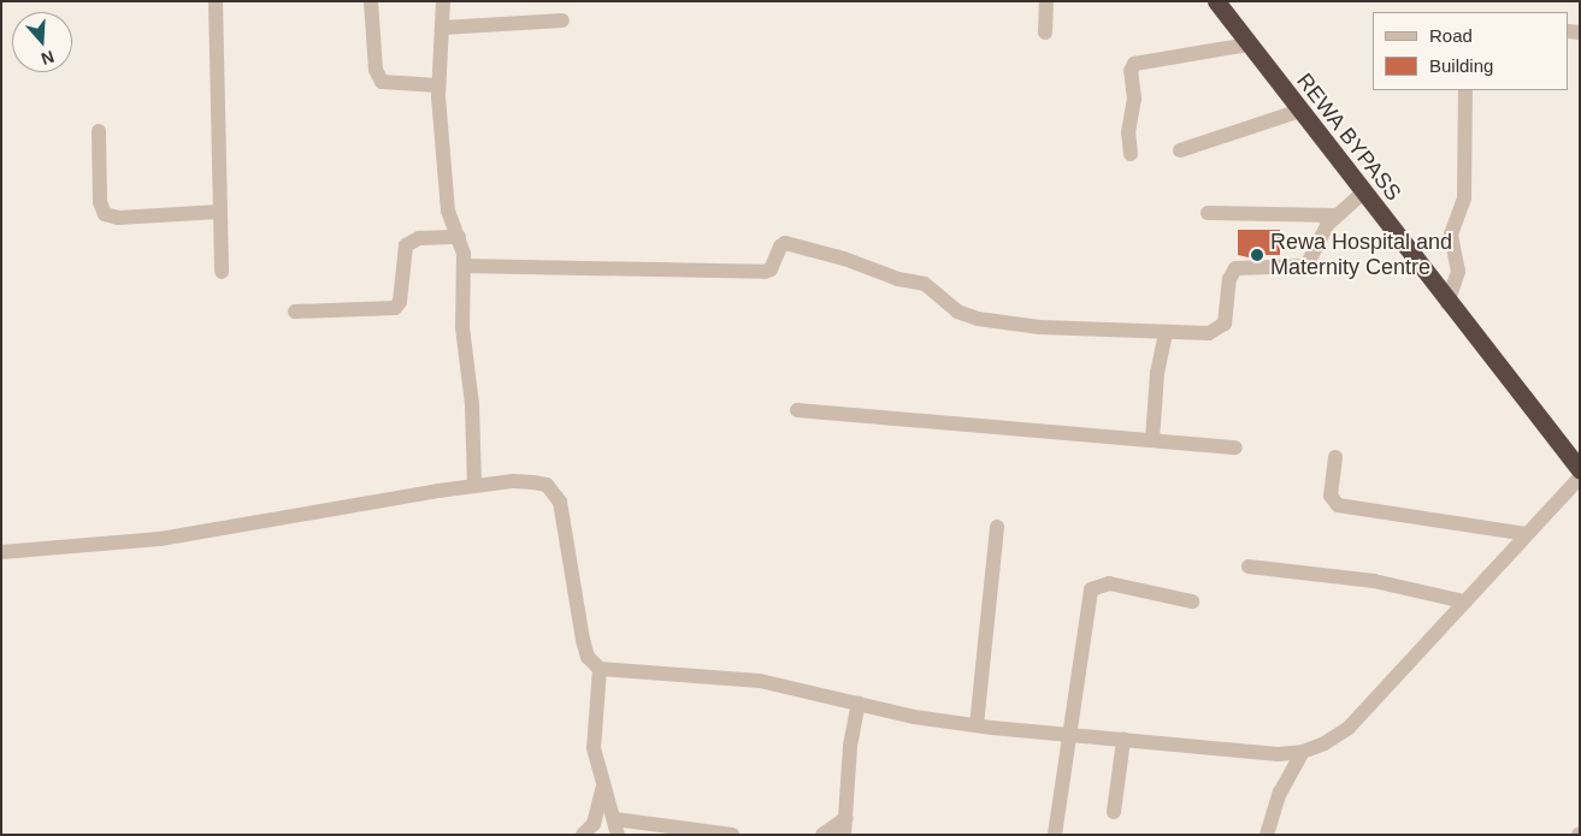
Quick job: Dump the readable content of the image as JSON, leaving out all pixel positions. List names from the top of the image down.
{
  "streets": {
    "highway": ["REWA BYPASS"]
  },
  "places": ["Rewa Hospital and Maternity Centre"],
  "legend": ["Road", "Building"],
  "north": "bottom"
}
